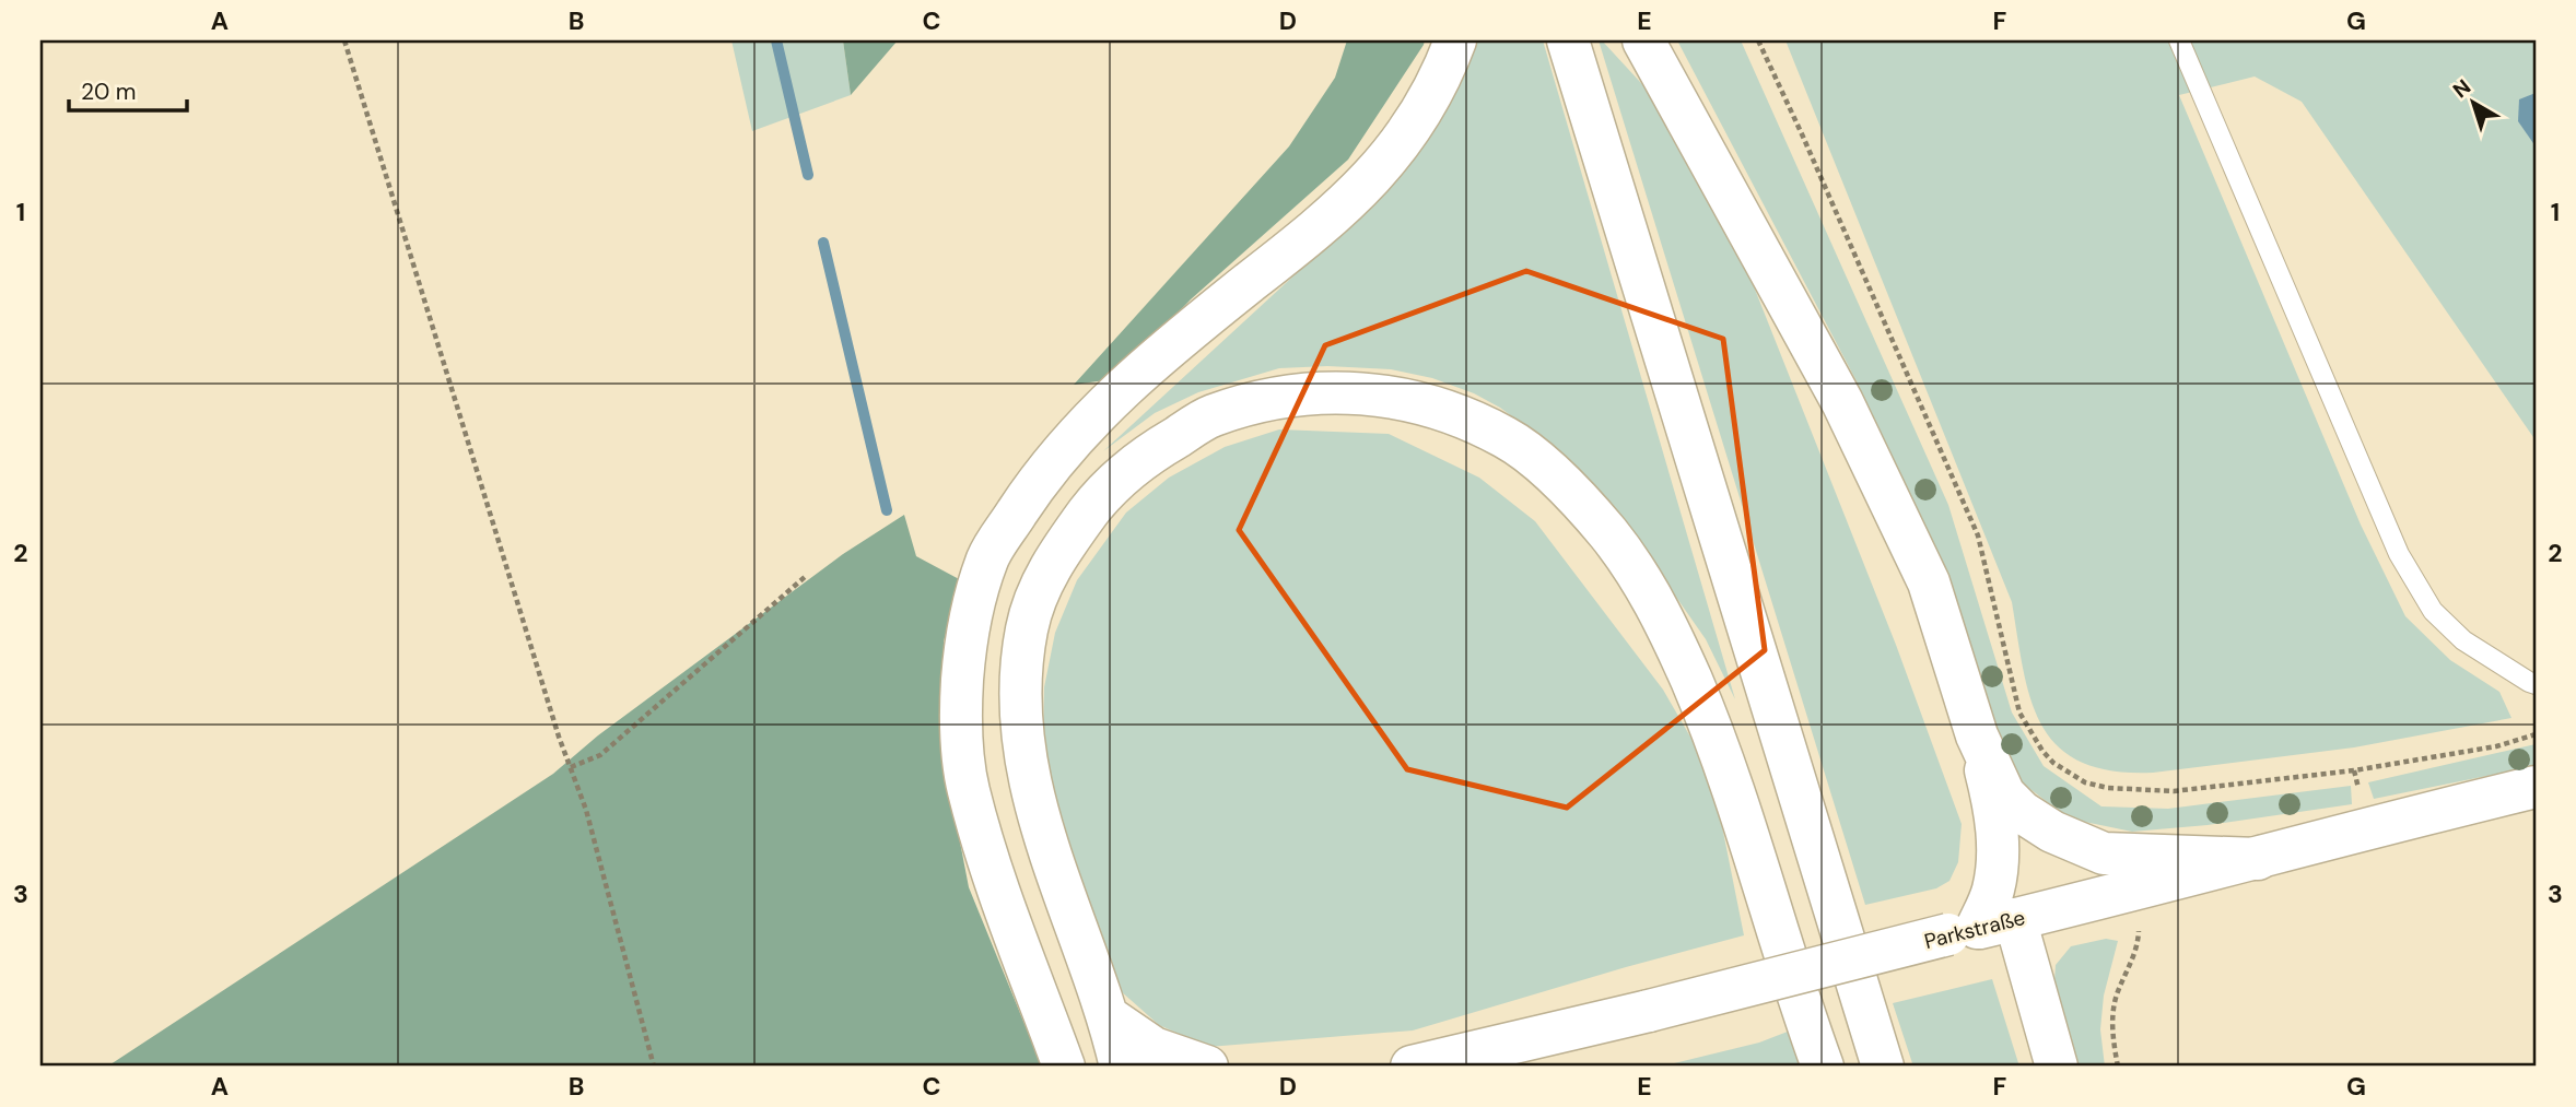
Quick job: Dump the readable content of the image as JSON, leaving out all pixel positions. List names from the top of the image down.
{
  "streets": {
    "main road": ["Parkstraße"]
  },
  "scale_bar": "20 m",
  "north": "top left",
  "grid": {
    "columns": [
      "A",
      "B",
      "C",
      "D",
      "E",
      "F",
      "G"
    ],
    "rows": ["1", "2", "3"]
  }
}
